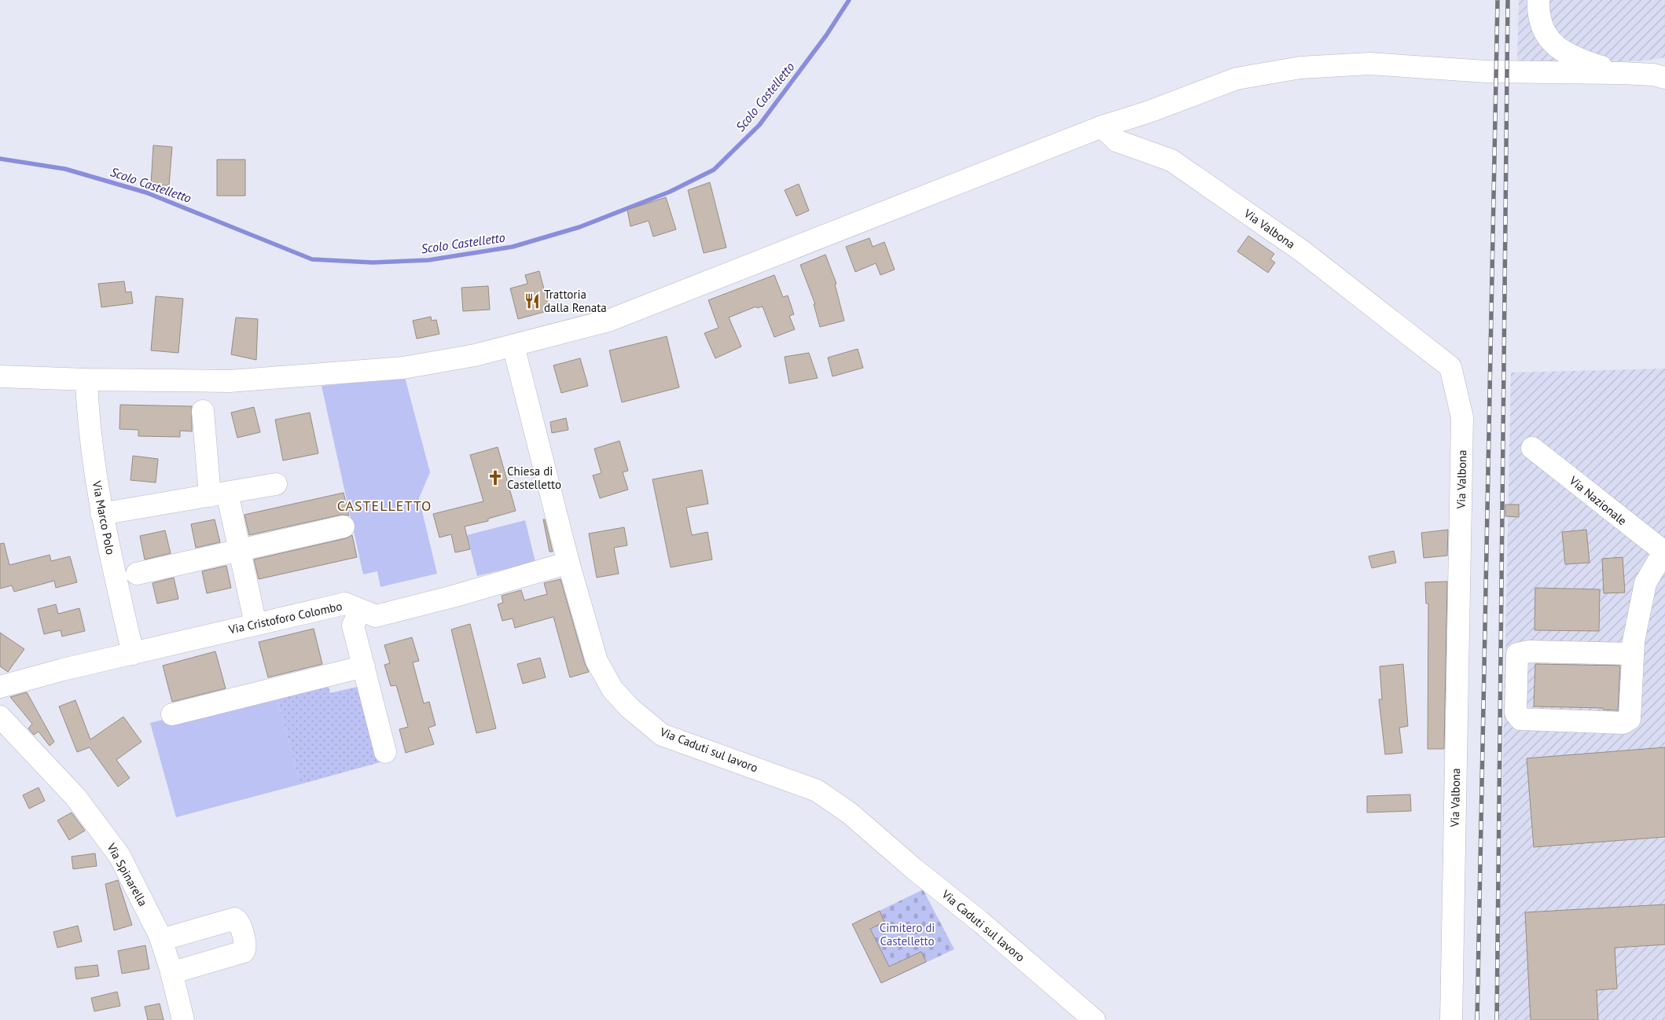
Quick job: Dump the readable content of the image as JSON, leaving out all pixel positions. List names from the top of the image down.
{
  "streets": {
    "street": [
      "Via Valbona",
      "Via Nazionale",
      "Via Marco Polo",
      "Via Cristoforo Colombo",
      "Via Caduti sul lavoro",
      "Via Spinarella"
    ]
  },
  "crossings": [
    ["Via Marco Polo", "Via Cristoforo Colombo"],
    ["Via Cristoforo Colombo", "Via Caduti sul lavoro"]
  ],
  "districts": ["CASTELLETTO"],
  "water": ["Scolo Castelletto"],
  "parks": ["Cimitero di Castelletto"],
  "places": {
    "restaurant": ["Trattoria dalla Renata"],
    "church": ["Chiesa di Castelletto"]
  }
}
